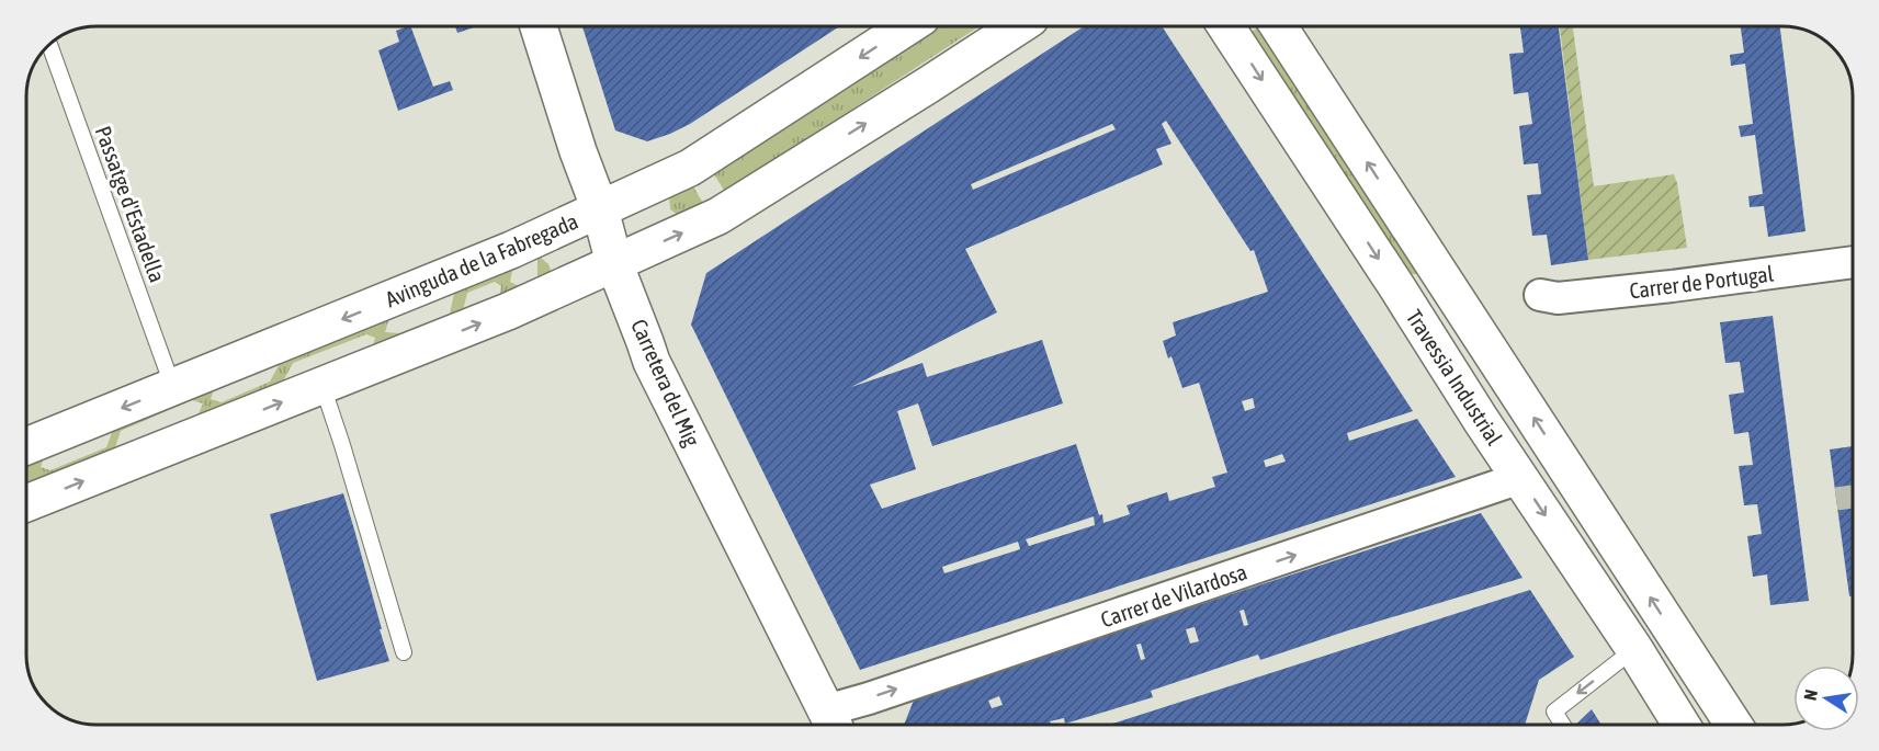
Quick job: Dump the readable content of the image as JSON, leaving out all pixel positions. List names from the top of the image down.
{
  "streets": {
    "street": [
      "Avinguda de la Fabregada",
      "Carrer de Portugal",
      "Travessia Industrial",
      "Carretera del Mig",
      "Carrer de Vilardosa"
    ],
    "lane": ["Passatge d'Estadella"]
  },
  "crossings": [
    ["Passatge d'Estadella", "Avinguda de la Fabregada"],
    ["Avinguda de la Fabregada", "Carretera del Mig"],
    ["Travessia Industrial", "Carrer de Vilardosa"],
    ["Carretera del Mig", "Carrer de Vilardosa"]
  ],
  "one_way": ["Carrer de Vilardosa"],
  "north": "left"
}
